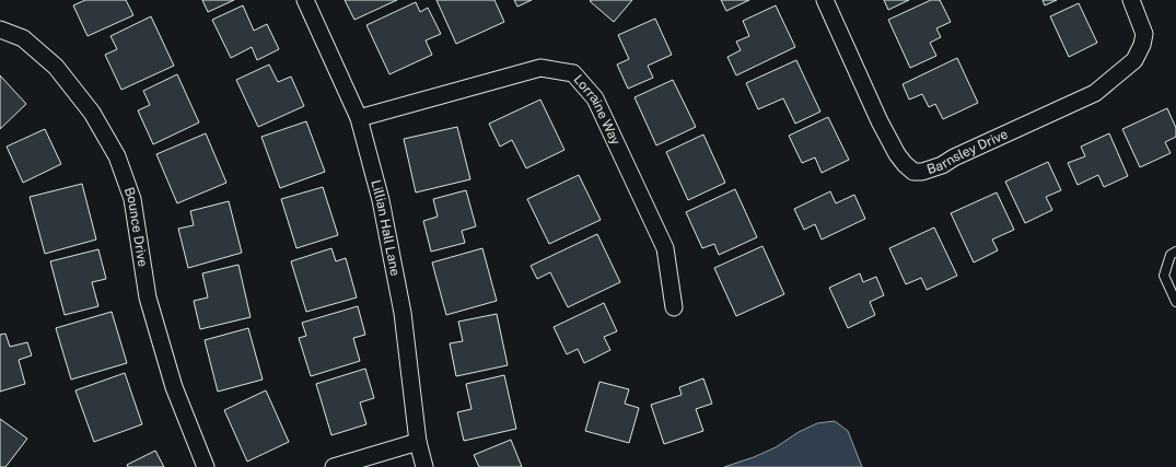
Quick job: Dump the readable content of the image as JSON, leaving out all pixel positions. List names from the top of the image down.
{
  "streets": {
    "street": [
      "Lorraine Way",
      "Barnsley Drive",
      "Bounce Drive",
      "Lillian Hall Lane"
    ]
  },
  "crossings": [
    ["Lorraine Way", "Lillian Hall Lane"]
  ]
}
